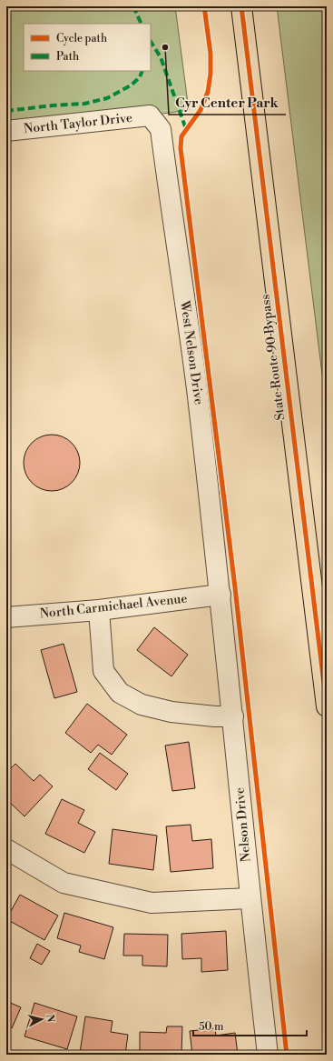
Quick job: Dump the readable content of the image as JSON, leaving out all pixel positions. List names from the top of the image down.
{
  "streets": {
    "highway": ["State Route 90 Bypass"],
    "street": [
      "North Taylor Drive",
      "West Nelson Drive",
      "North Carmichael Avenue",
      "Nelson Drive"
    ]
  },
  "crossings": [
    ["North Taylor Drive", "West Nelson Drive"],
    ["West Nelson Drive", "North Carmichael Avenue"],
    ["West Nelson Drive", "Nelson Drive"],
    ["North Carmichael Avenue", "Nelson Drive"]
  ],
  "places": ["Cyr Center Park"],
  "legend": ["Cycle path", "Path"],
  "scale_bar": "50 m",
  "north": "right"
}
